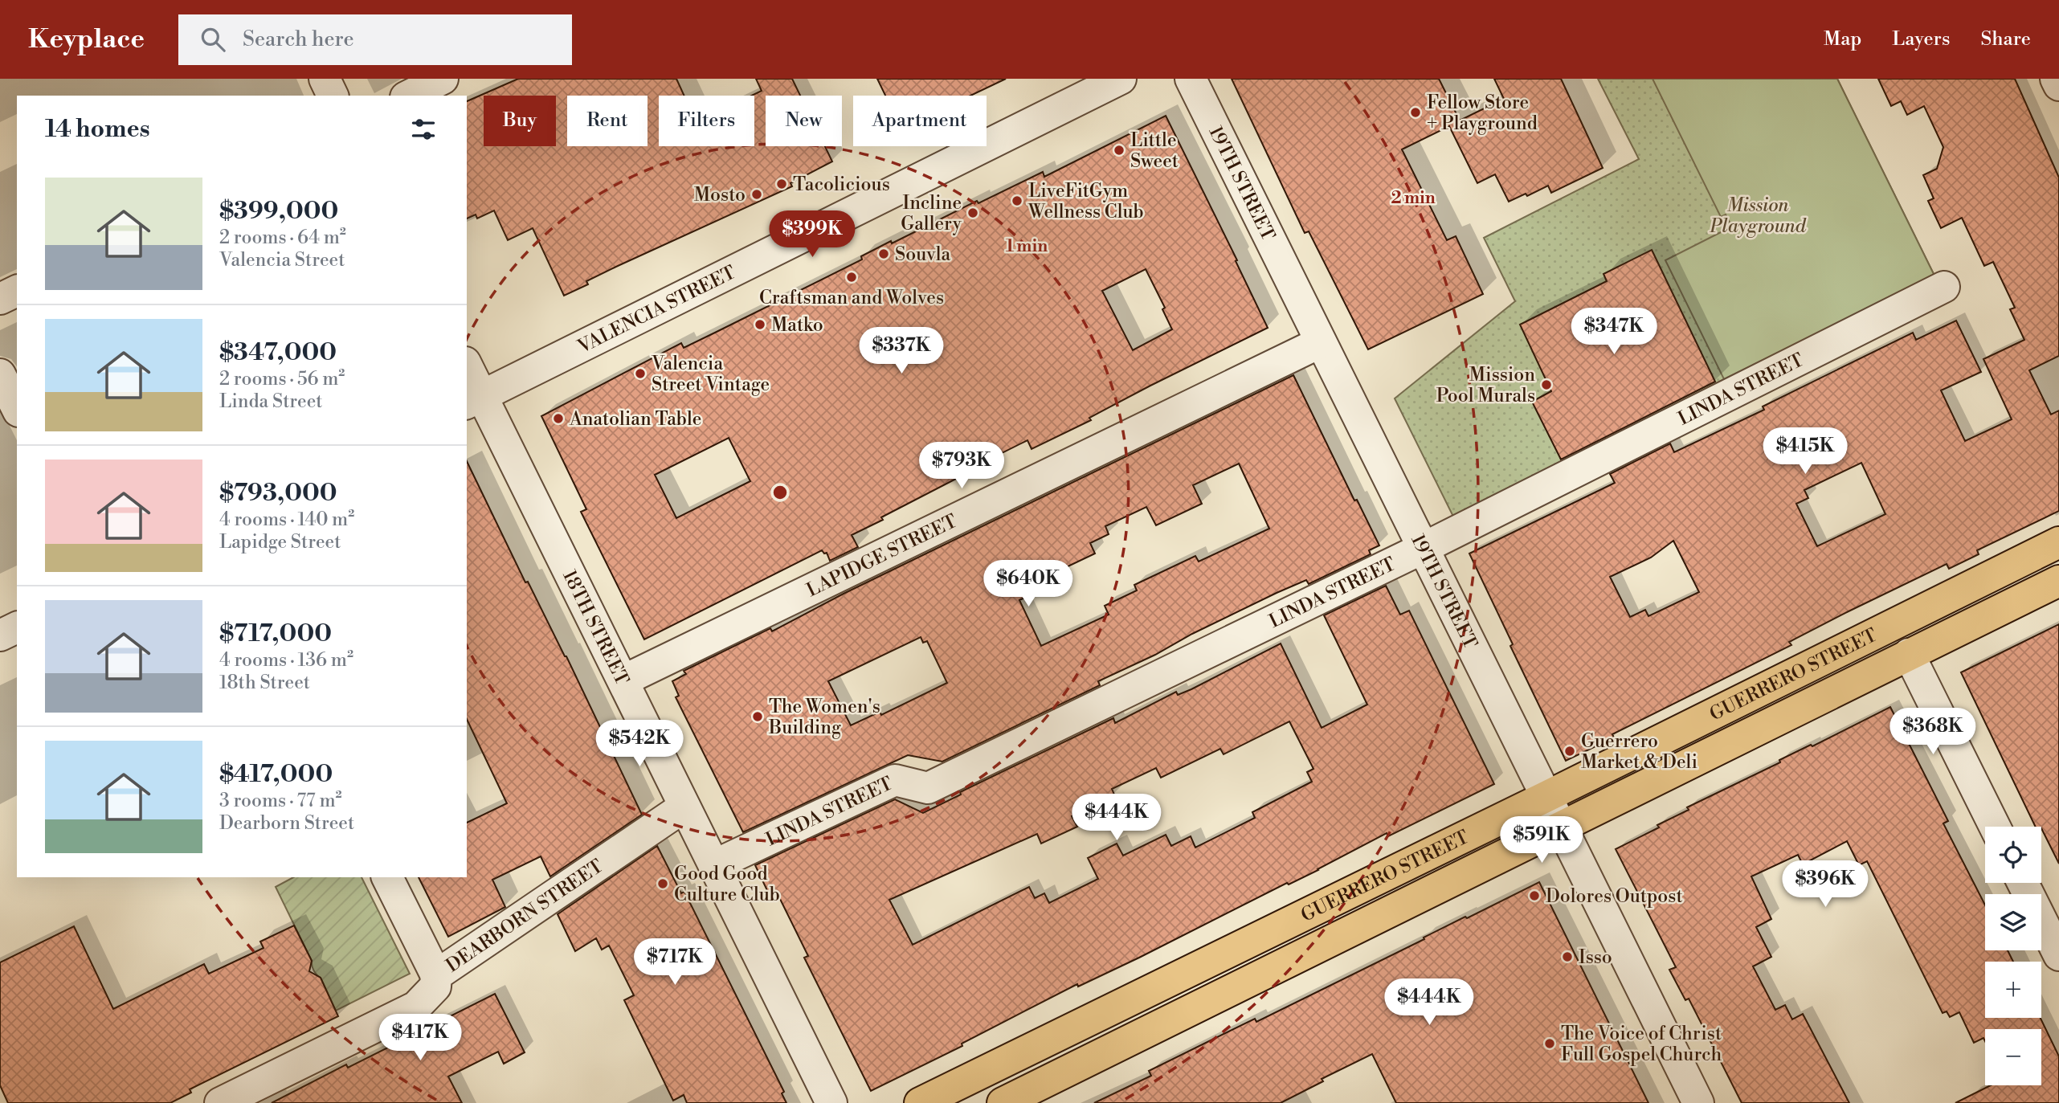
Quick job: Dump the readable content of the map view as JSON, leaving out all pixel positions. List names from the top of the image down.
{
  "streets": {
    "main road": ["GUERRERO STREET"],
    "street": [
      "19TH STREET",
      "VALENCIA STREET",
      "LINDA STREET",
      "LAPIDGE STREET",
      "18TH STREET",
      "DEARBORN STREET"
    ]
  },
  "crossings": [
    ["19TH STREET", "LINDA STREET"],
    ["19TH STREET", "LAPIDGE STREET"],
    ["19TH STREET", "GUERRERO STREET"],
    ["VALENCIA STREET", "18TH STREET"],
    ["LINDA STREET", "18TH STREET"],
    ["LAPIDGE STREET", "18TH STREET"],
    ["18TH STREET", "DEARBORN STREET"]
  ],
  "parks": ["Mission Playground"],
  "places": [
    "Fellow Store + Playground",
    "Little Sweet",
    "Tacolicious",
    "Mosto",
    "LiveFitGym Wellness Club",
    "Incline Gallery",
    "Souvla",
    "Craftsman and Wolves",
    "Matko",
    "Valencia Street Vintage",
    "Mission Pool Murals",
    "Anatolian Table",
    "The Women's Building",
    "Guerrero Market & Deli",
    "Good Good Culture Club",
    "Dolores Outpost",
    "Isso",
    "The Voice of Christ Full Gospel Church"
  ],
  "page": {
    "header": "Keyplace",
    "search": "Search here",
    "nav": ["Map", "Layers", "Share"],
    "chip": [
      "Buy",
      "Rent",
      "Filters",
      "New",
      "Apartment"
    ],
    "heading": "14 homes",
    "list": [
      {
        "name": "$399,000",
        "note": "2 rooms · 64 m² · Valencia Street"
      },
      {
        "name": "$347,000",
        "note": "2 rooms · 56 m² · Linda Street"
      },
      {
        "name": "$793,000",
        "note": "4 rooms · 140 m² · Lapidge Street"
      },
      {
        "name": "$717,000",
        "note": "4 rooms · 136 m² · 18th Street"
      },
      {
        "name": "$417,000",
        "note": "3 rooms · 77 m² · Dearborn Street"
      }
    ],
    "price": [
      "$399K",
      "$347K",
      "$337K",
      "$415K",
      "$793K",
      "$640K",
      "$368K",
      "$542K",
      "$444K",
      "$591K",
      "$396K",
      "$717K",
      "$444K",
      "$417K"
    ],
    "map_buttons": ["+", "−"]
  },
  "rings": ["2 min", "1 min"]
}
